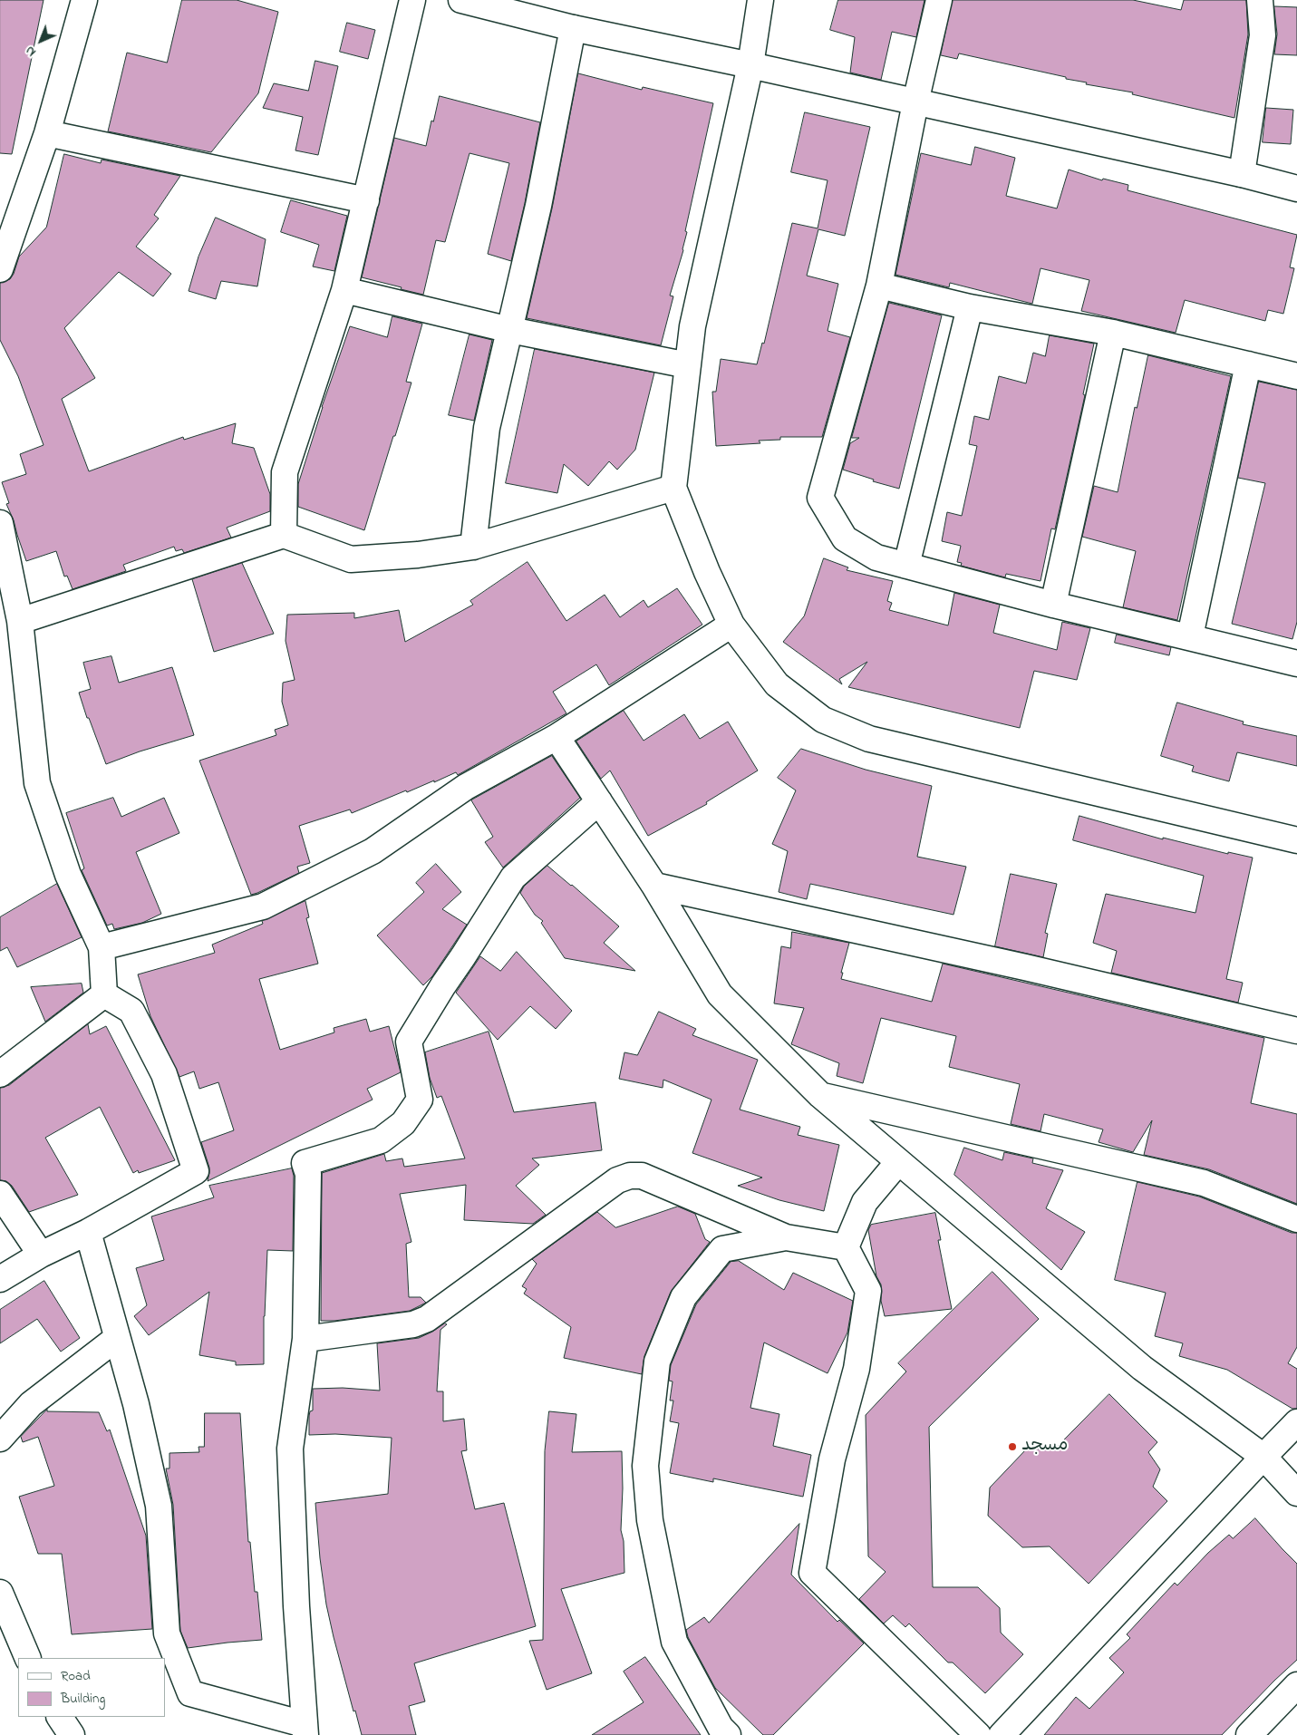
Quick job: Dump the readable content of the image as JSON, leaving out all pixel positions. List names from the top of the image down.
{
  "places": ["مسجد"],
  "legend": ["Road", "Building"],
  "north": "bottom left"
}
